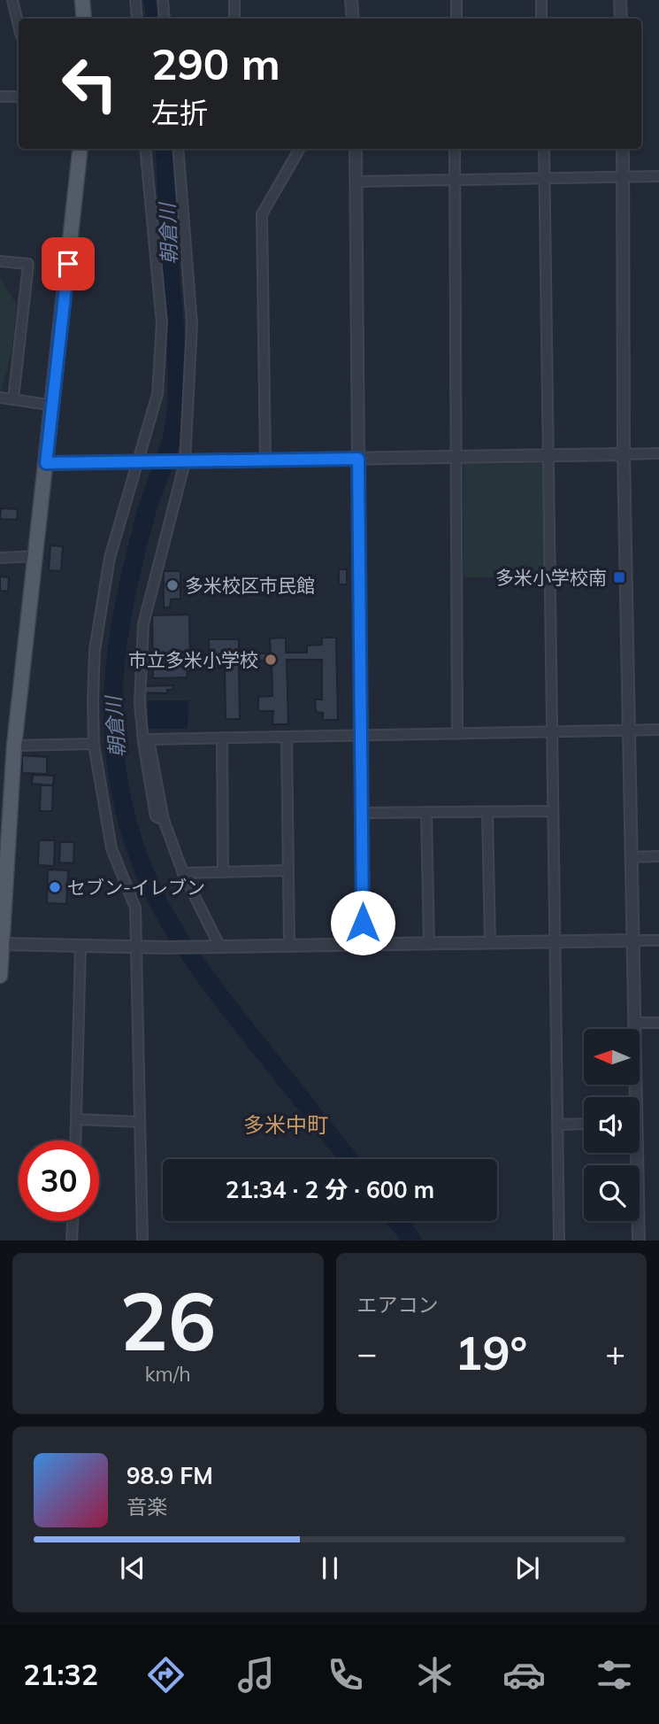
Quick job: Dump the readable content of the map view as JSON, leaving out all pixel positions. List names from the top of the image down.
{
  "districts": ["多米中町"],
  "water": ["朝倉川"],
  "places": {
    "transit": ["多米小学校南"],
    "other": ["多米校区市民館", "市立多米小学校", "セブン-イレブン"]
  },
  "north": "left",
  "page": {
    "turn": ["290 m", "左折"],
    "limit": "30",
    "trip": "21:34 · 2 分 · 600 m",
    "tile": [
      ["26", "km/h"],
      "エアコン"
    ],
    "heat": ["−", "19°", "+"],
    "song": ["98.9 FM", "音楽"],
    "tabs": "21:32"
  }
}
